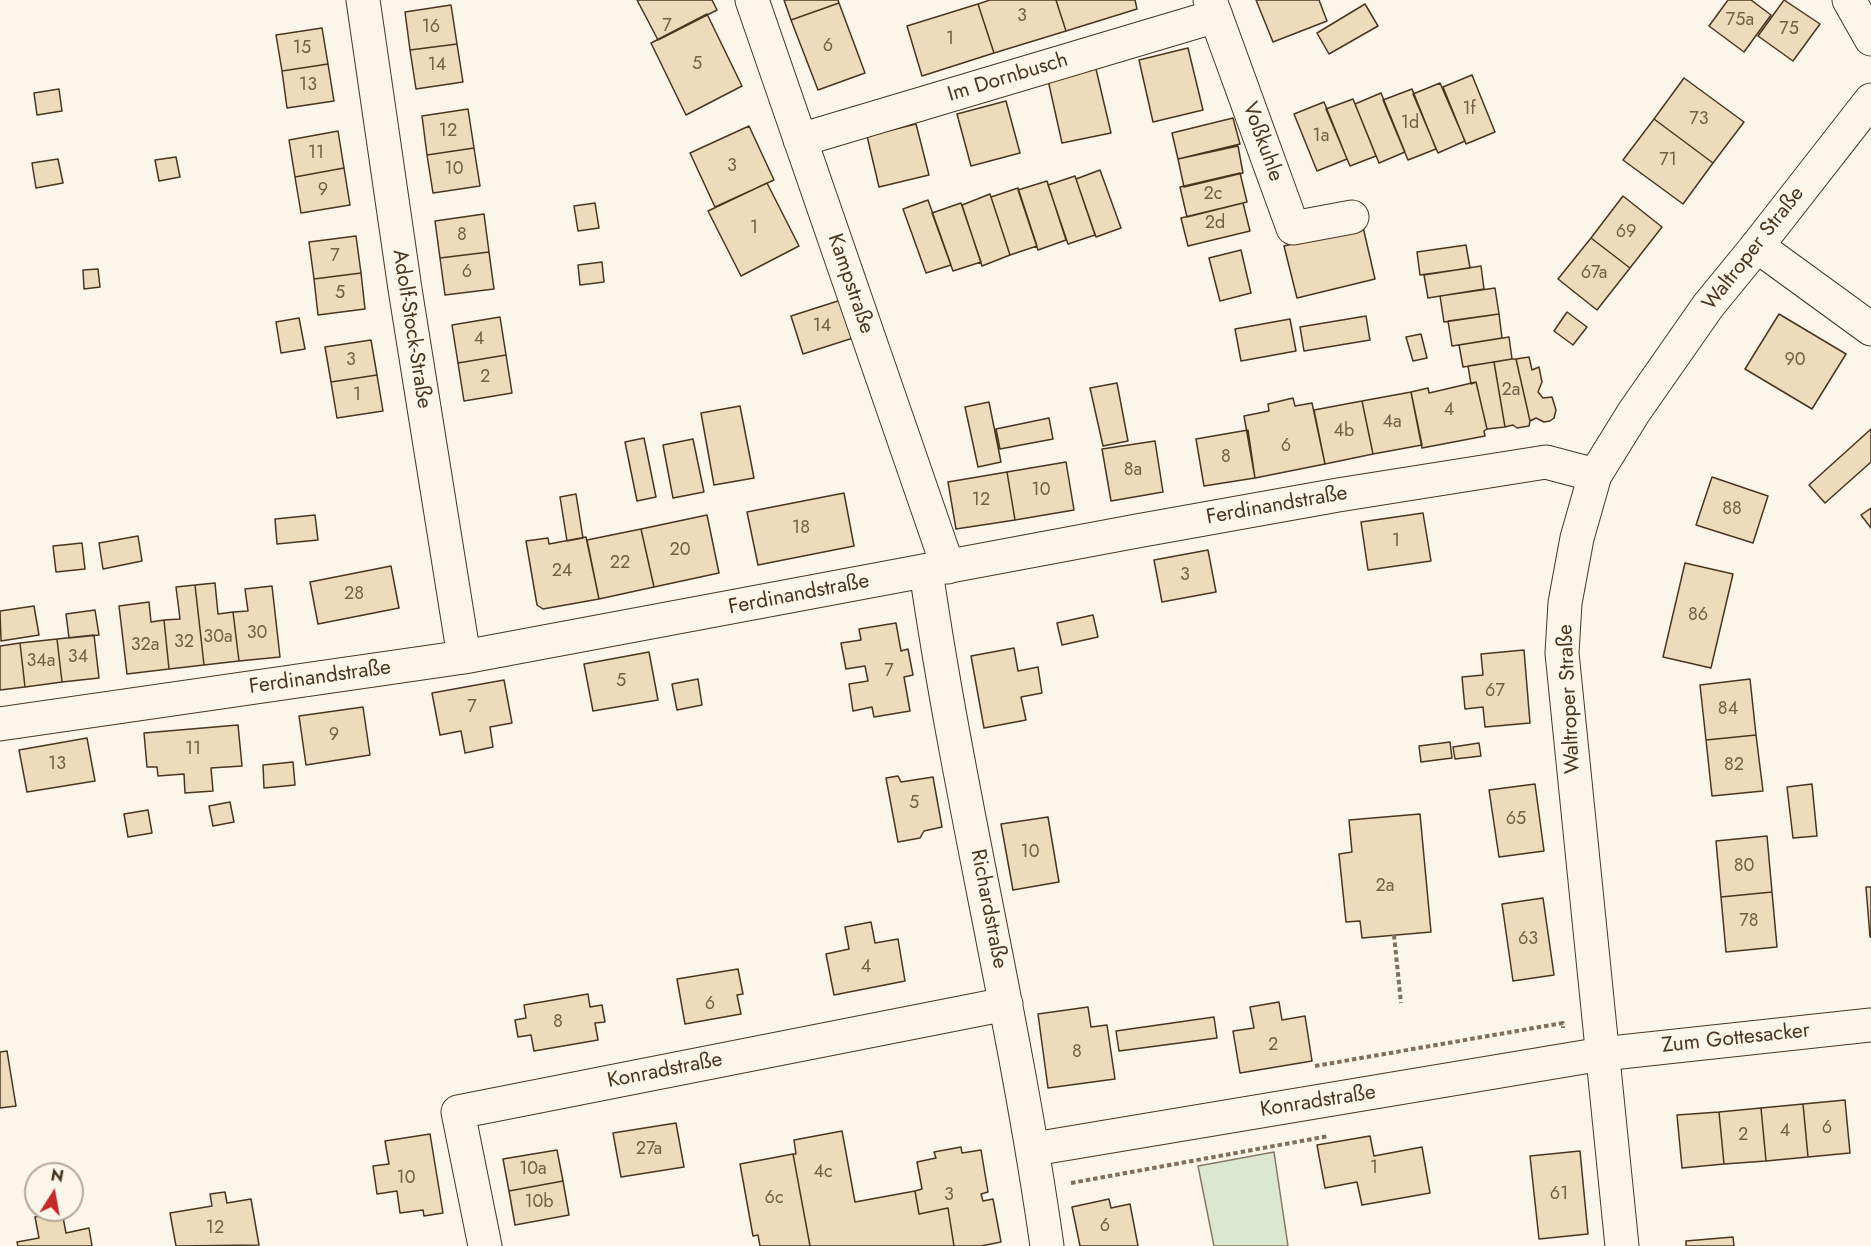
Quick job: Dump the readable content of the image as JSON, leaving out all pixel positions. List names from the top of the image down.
{
  "streets": {
    "street": [
      "Im Dornbusch",
      "Voßkuhle",
      "Waltroper Straße",
      "Kampstraße",
      "Adolf-Stock-Straße",
      "Ferdinandstraße",
      "Richardstraße",
      "Zum Gottesacker",
      "Konradstraße"
    ]
  },
  "crossings": [
    ["Im Dornbusch", "Voßkuhle"],
    ["Im Dornbusch", "Kampstraße"],
    ["Waltroper Straße", "Ferdinandstraße"],
    ["Waltroper Straße", "Zum Gottesacker"],
    ["Waltroper Straße", "Konradstraße"],
    ["Kampstraße", "Ferdinandstraße"],
    ["Kampstraße", "Richardstraße"],
    ["Adolf-Stock-Straße", "Ferdinandstraße"],
    ["Ferdinandstraße", "Richardstraße"],
    ["Richardstraße", "Konradstraße"],
    ["Zum Gottesacker", "Konradstraße"]
  ],
  "house_numbers": [
    "3",
    "75a",
    "7",
    "16",
    "75",
    "1",
    "6",
    "15",
    "5",
    "14",
    "13",
    "1f",
    "73",
    "1d",
    "12",
    "1a",
    "11",
    "71",
    "3",
    "10",
    "9",
    "2c",
    "2d",
    "1",
    "69",
    "8",
    "7",
    "6",
    "67a",
    "5",
    "14",
    "4",
    "3",
    "90",
    "2",
    "2a",
    "1",
    "4",
    "4a",
    "4b",
    "6",
    "8",
    "8a",
    "10",
    "12",
    "88",
    "18",
    "1",
    "20",
    "22",
    "24",
    "3",
    "28",
    "86",
    "30",
    "30a",
    "32",
    "32a",
    "34",
    "34a",
    "7",
    "5",
    "67",
    "7",
    "84",
    "9",
    "11",
    "13",
    "82",
    "5",
    "65",
    "10",
    "80",
    "2a",
    "78",
    "63",
    "4",
    "6",
    "8",
    "2",
    "8",
    "6",
    "4",
    "2",
    "27a",
    "1",
    "10a",
    "4c",
    "10",
    "61",
    "3",
    "6c",
    "10b",
    "6",
    "12"
  ],
  "north": "top"
}
